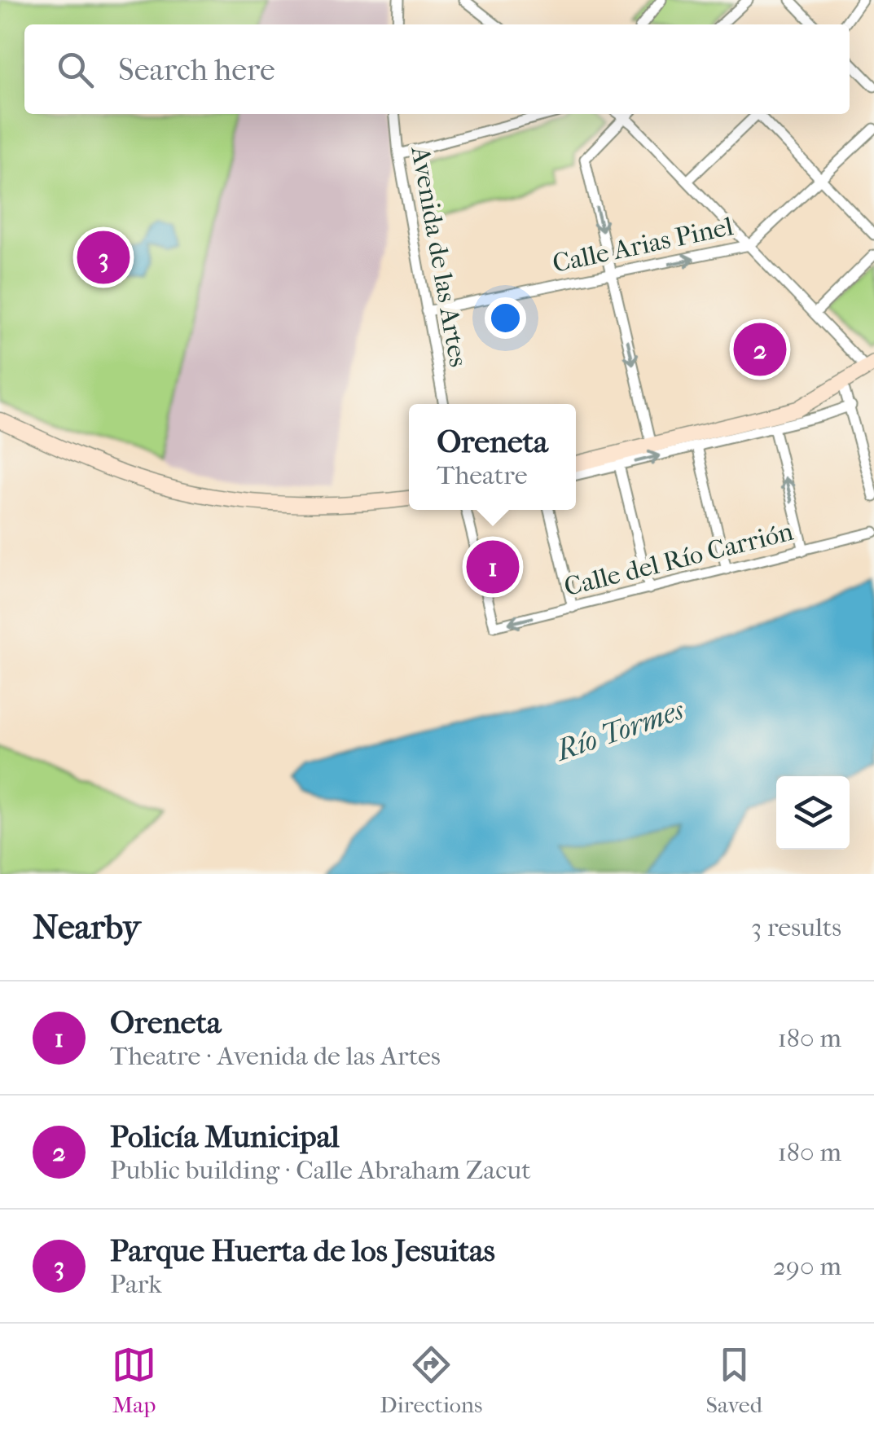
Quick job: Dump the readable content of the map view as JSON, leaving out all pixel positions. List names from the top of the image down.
{
  "streets": {
    "street": ["Calle Arias Pinel", "Avenida de las Artes", "Calle del Río Carrión"]
  },
  "crossings": [
    ["Calle Arias Pinel", "Avenida de las Artes"]
  ],
  "water": ["Río Tormes"],
  "page": {
    "search": "Search here",
    "pins": ["3", "2", "1"],
    "popup": ["Oreneta", "Theatre"],
    "heading": ["Nearby", "3 results"],
    "list": [
      {
        "mark": "1",
        "name": "Oreneta",
        "note": "Theatre · Avenida de las Artes",
        "value": "180 m"
      },
      {
        "mark": "2",
        "name": "Policía Municipal",
        "note": "Public building · Calle Abraham Zacut",
        "value": "180 m"
      },
      {
        "mark": "3",
        "name": "Parque Huerta de los Jesuitas",
        "note": "Park",
        "value": "290 m"
      }
    ],
    "nav": ["Map", "Directions", "Saved"]
  }
}
